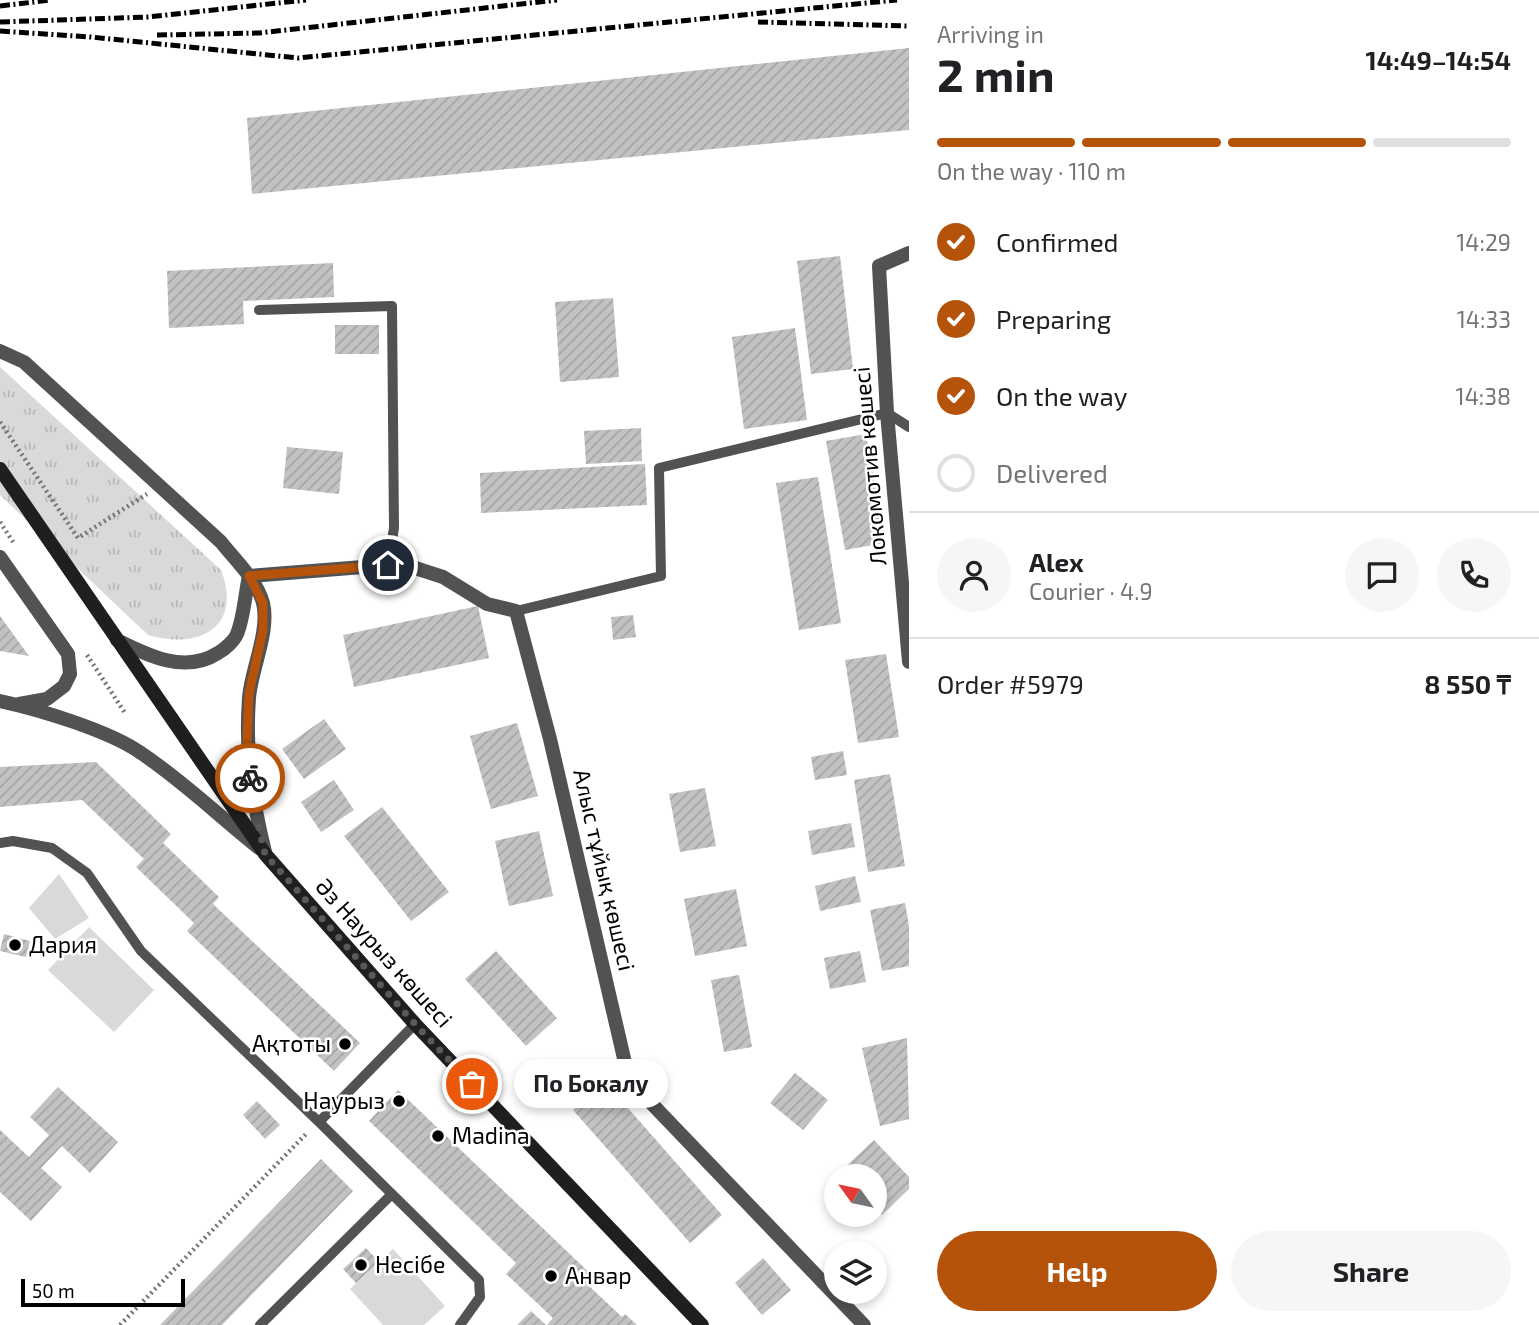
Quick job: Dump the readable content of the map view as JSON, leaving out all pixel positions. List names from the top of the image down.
{
  "streets": {
    "main road": ["Әз Наурыз көшесі"],
    "street": ["Локомотив көшесі", "Алыс тұйық көшесі"]
  },
  "places": [
    "Дария",
    "Ақтоты",
    "По Бокалу",
    "Наурыз",
    "Madina",
    "Несібе",
    "Анвар"
  ],
  "scale_bar": "50 m",
  "north": "top left",
  "page": {
    "heading": ["2 min", "Arriving in", "14:49–14:54"],
    "panel": [
      "Alex",
      "Courier · 4.9",
      "Order #5979",
      "8 550 ₸"
    ],
    "bar": "On the way · 110 m",
    "list": [
      ["Confirmed", "14:29"],
      ["Preparing", "14:33"],
      ["On the way", "14:38"],
      "Delivered"
    ],
    "bubble": "По Бокалу",
    "buttons": ["Help", "Share"],
    "scale": "50 m"
  }
}
